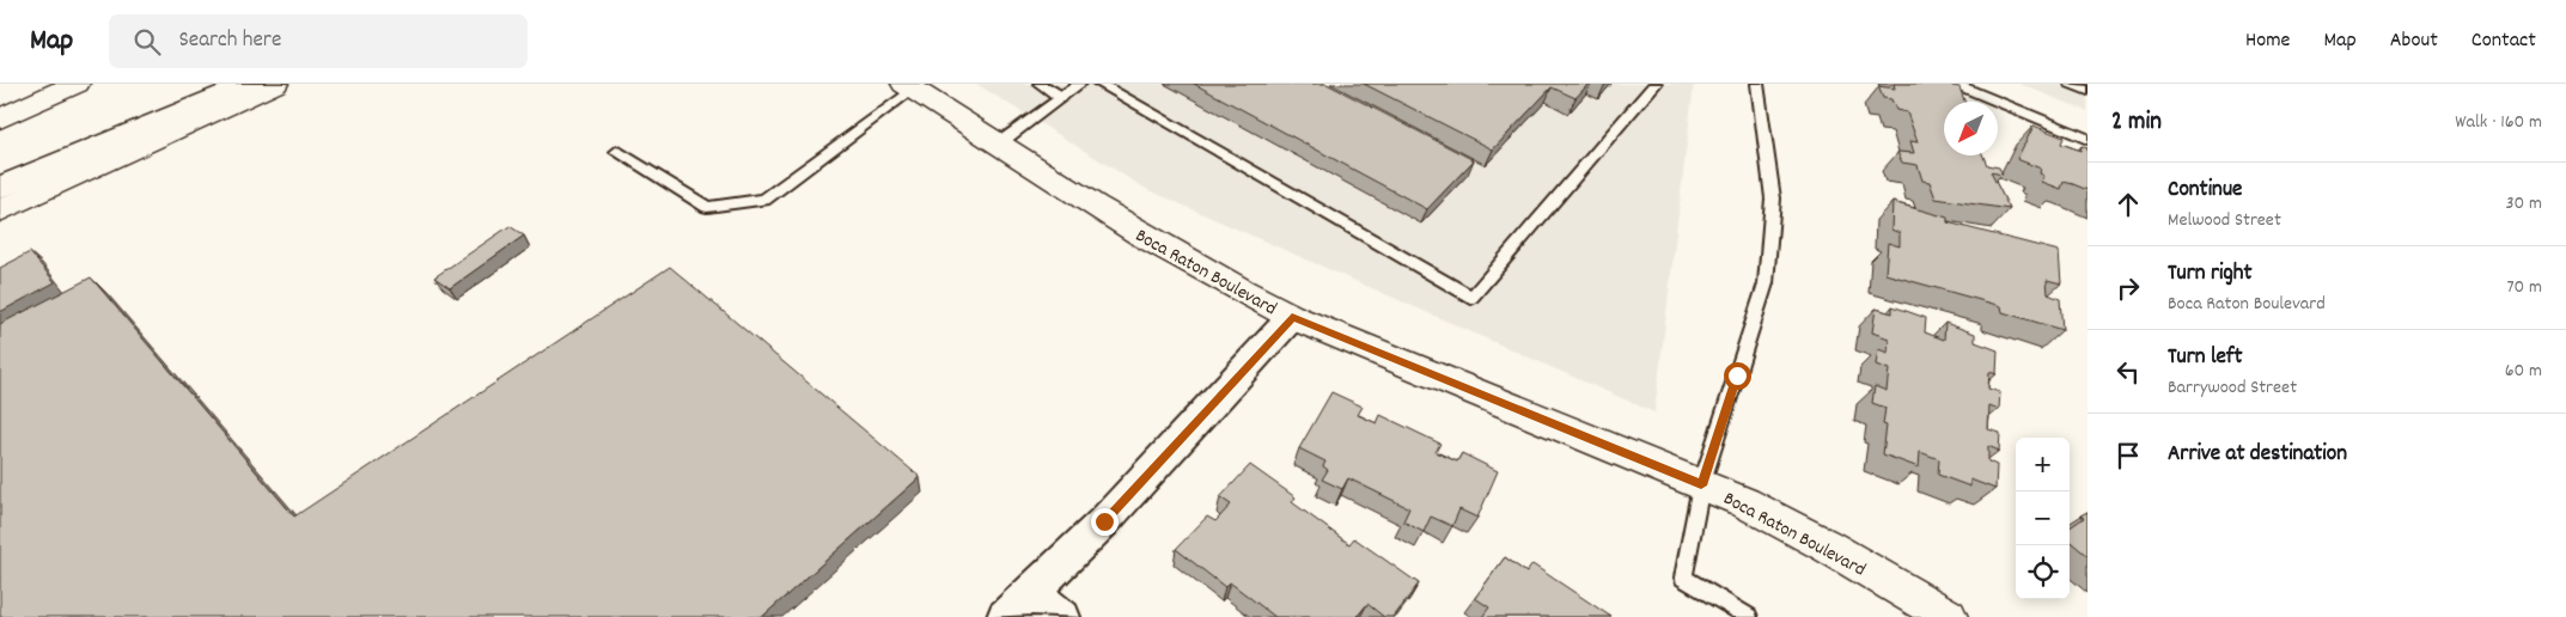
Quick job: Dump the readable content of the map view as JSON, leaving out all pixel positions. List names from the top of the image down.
{
  "streets": {
    "main road": ["Boca Raton Boulevard"]
  },
  "north": "bottom left",
  "page": {
    "header": "Map",
    "search": "Search here",
    "nav": [
      "Home",
      "Map",
      "About",
      "Contact"
    ],
    "heading": ["2 min", "Walk · 160 m"],
    "list": [
      ["Continue", "Melwood Street", "30 m"],
      ["Turn right", "Boca Raton Boulevard", "70 m"],
      ["Turn left", "Barrywood Street", "60 m"],
      "Arrive at destination"
    ],
    "map_buttons": ["+", "−"]
  }
}
